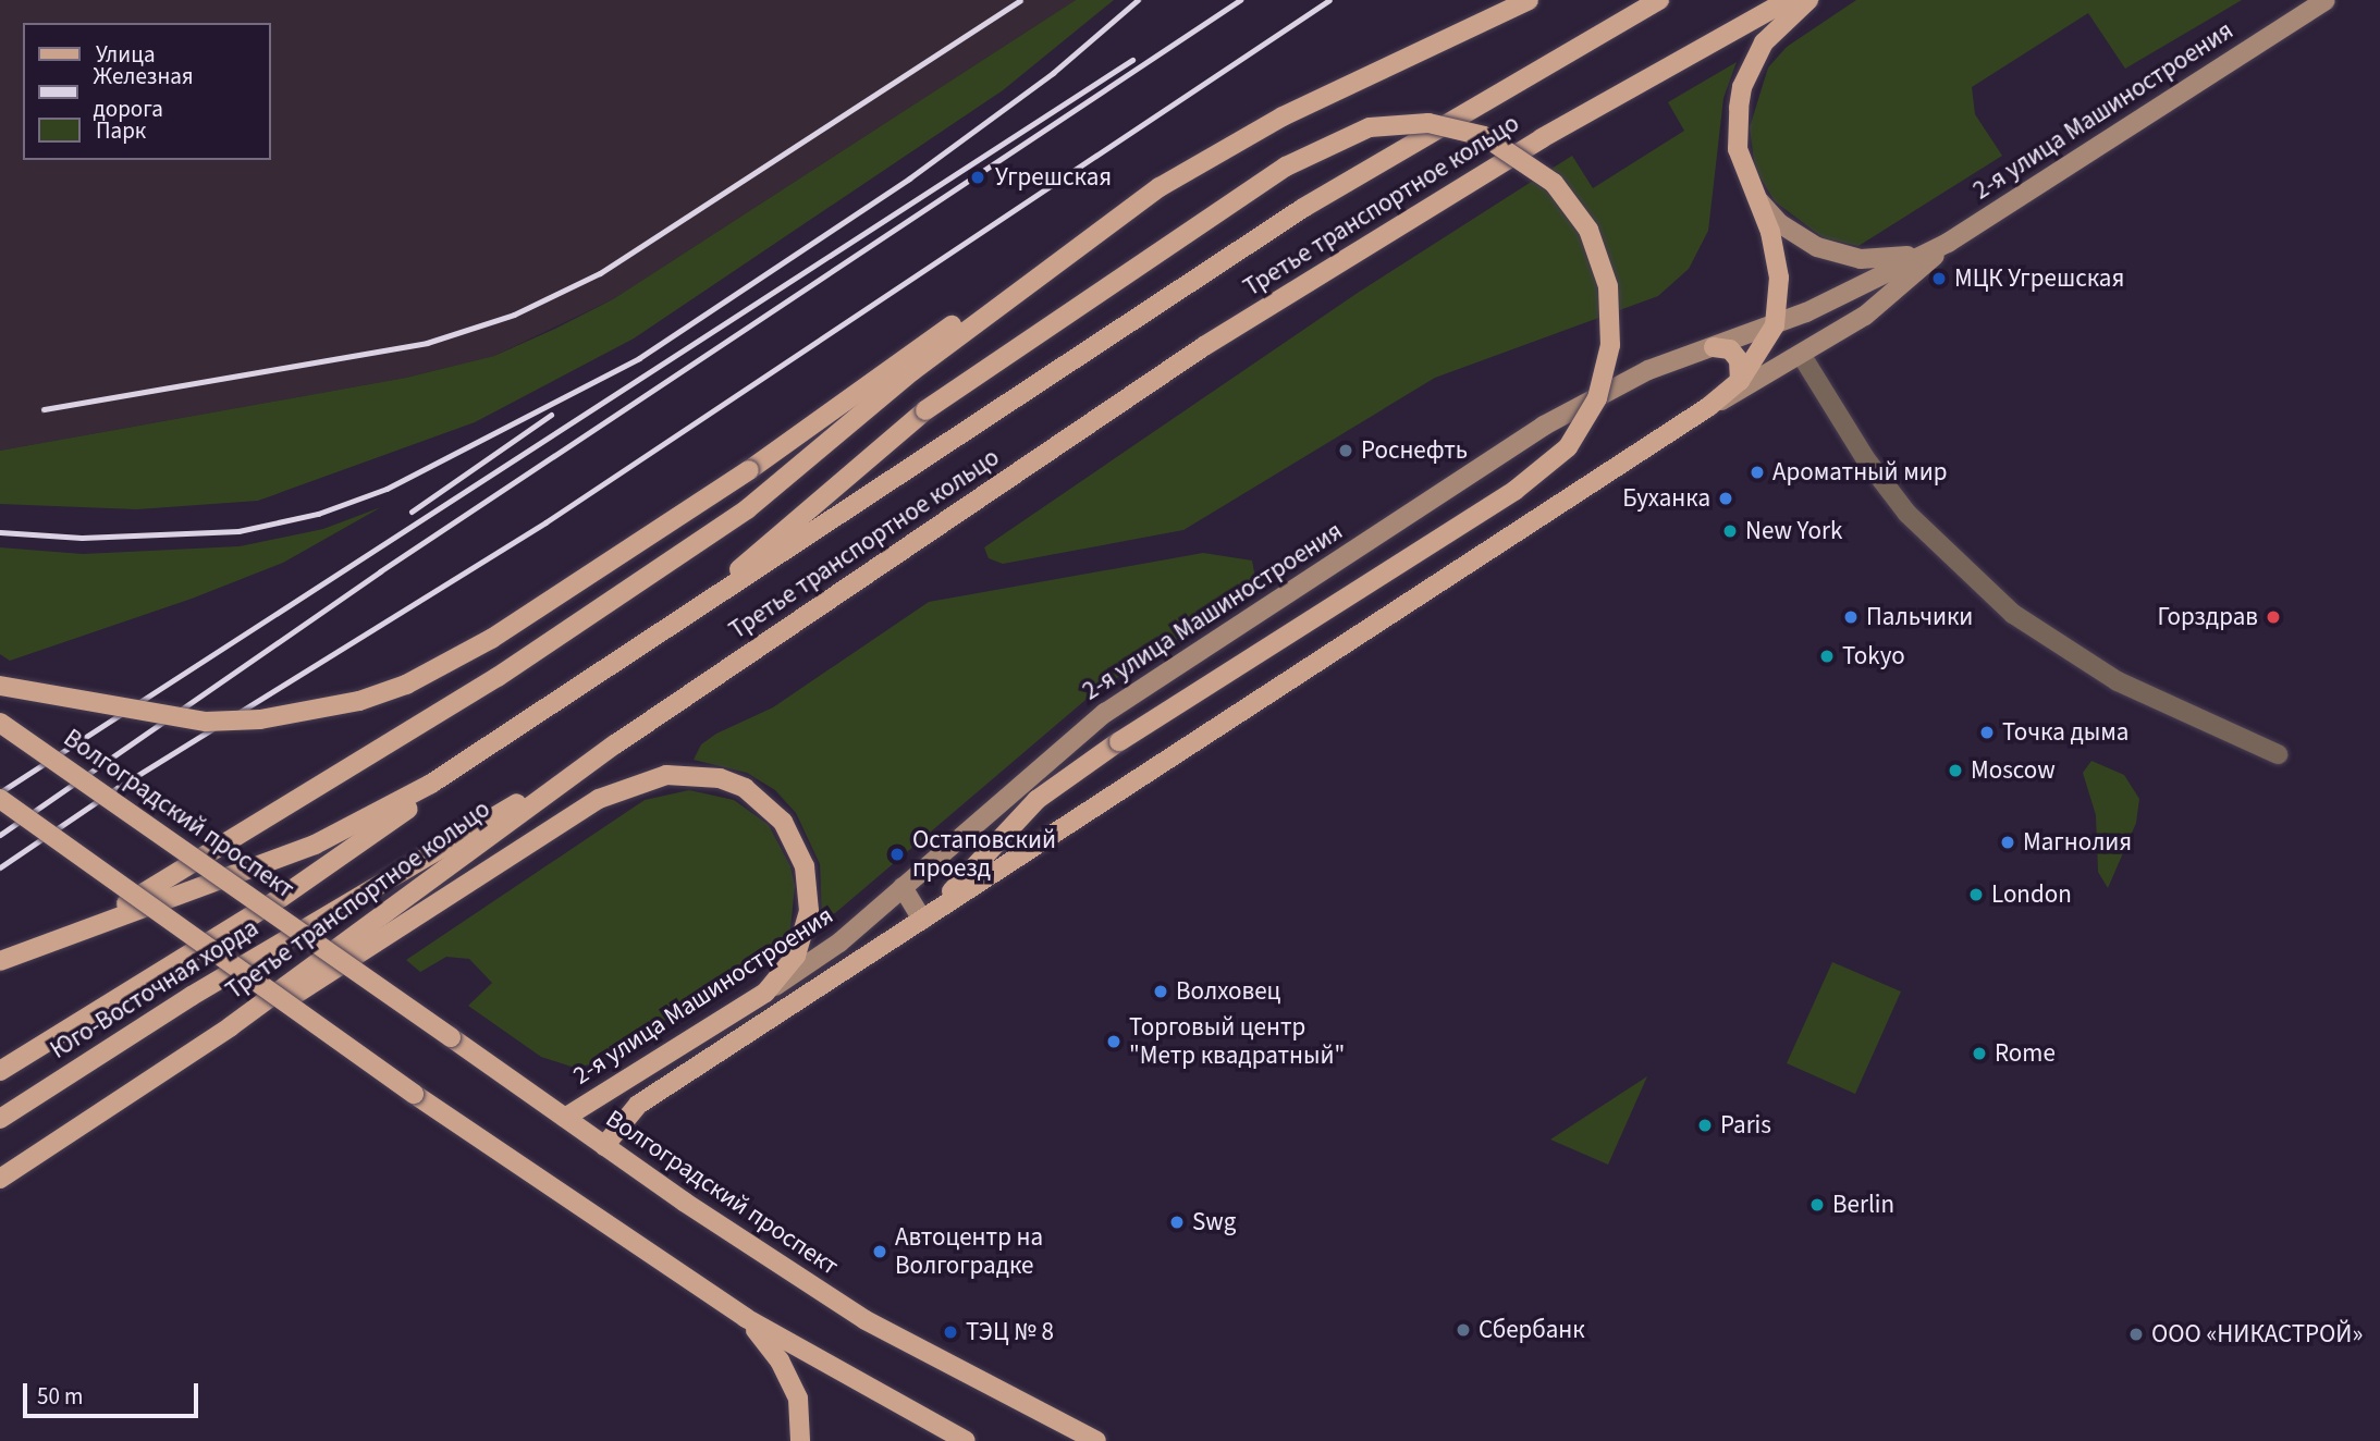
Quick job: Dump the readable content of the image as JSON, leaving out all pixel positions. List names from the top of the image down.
{
  "streets": {
    "main road": [
      "2-я улица Машиностроения",
      "Третье транспортное кольцо",
      "Волгоградский проспект",
      "Юго-Восточная хорда"
    ]
  },
  "crossings": [
    ["2-я улица Машиностроения", "Волгоградский проспект"],
    ["Третье транспортное кольцо", "Юго-Восточная хорда"]
  ],
  "places": [
    "Угрешская",
    "МЦК Угрешская",
    "Роснефть",
    "Ароматный мир",
    "Буханка",
    "New York",
    "Пальчики",
    "Горздрав",
    "Tokyo",
    "Точка дыма",
    "Moscow",
    "Магнолия",
    "Остаповский проезд",
    "London",
    "Волховец",
    "Торговый центр \"Метр квадратный\"",
    "Rome",
    "Paris",
    "Berlin",
    "Swg",
    "Автоцентр на Волгоградке",
    "Сбербанк",
    "ТЭЦ № 8",
    "ООО «НИКАСТРОЙ»"
  ],
  "legend": ["Улица", "Железная дорога", "Парк"],
  "scale_bar": "50 m"
}
